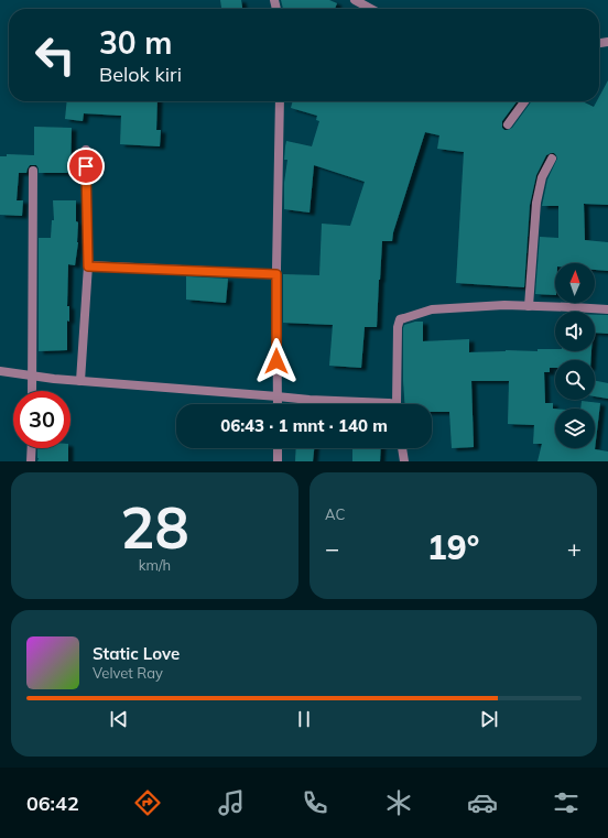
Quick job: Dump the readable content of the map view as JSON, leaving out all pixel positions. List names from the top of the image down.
{
  "north": "top",
  "page": {
    "turn": ["30 m", "Belok kiri"],
    "limit": "30",
    "trip": "06:43 · 1 mnt · 140 m",
    "tile": [
      ["28", "km/h"],
      "AC"
    ],
    "heat": ["−", "19°", "+"],
    "song": ["Static Love", "Velvet Ray"],
    "tabs": "06:42"
  }
}
